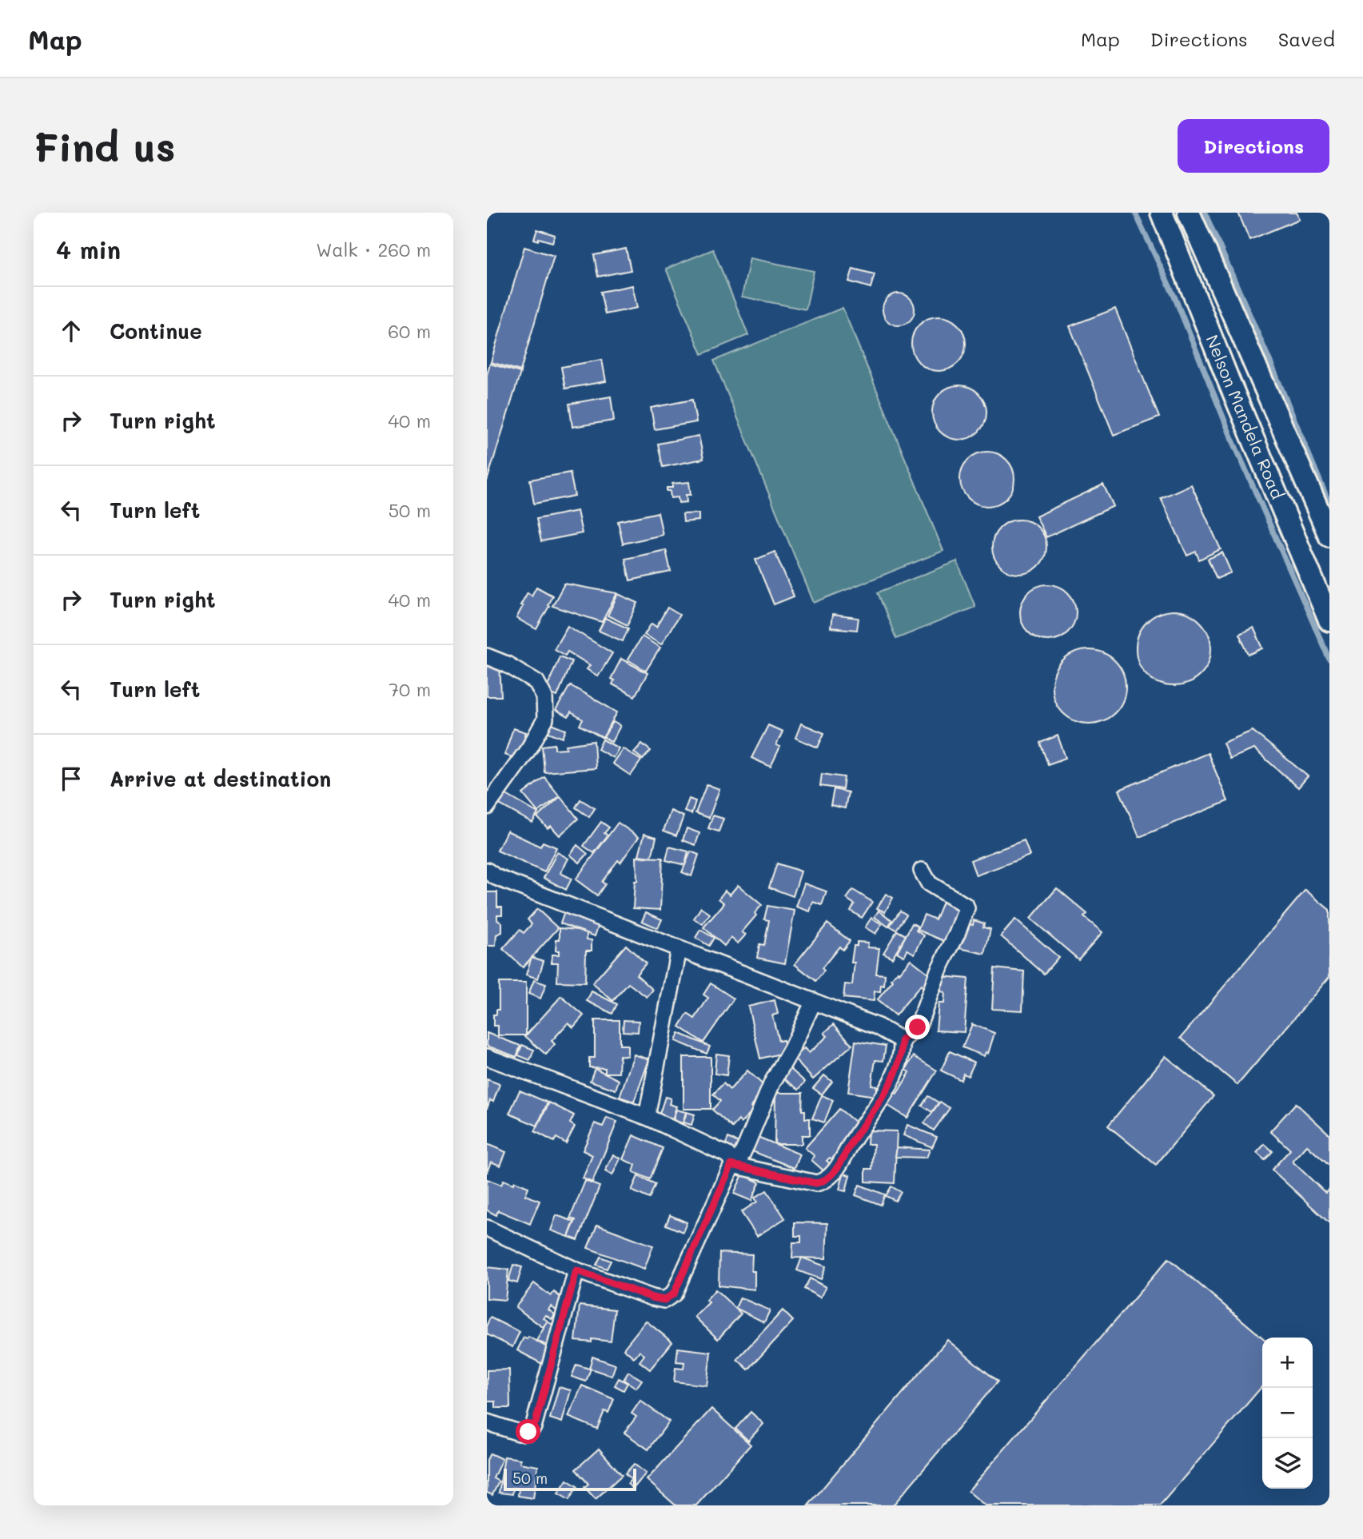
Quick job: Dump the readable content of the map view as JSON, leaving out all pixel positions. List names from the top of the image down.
{
  "streets": {
    "main road": ["Nelson Mandela Road"]
  },
  "scale_bar": "50 m",
  "page": {
    "header": "Map",
    "nav": ["Map", "Directions", "Saved"],
    "buttons": "Directions",
    "title": "Find us",
    "heading": ["4 min", "Walk · 260 m"],
    "list": [
      ["Continue", "60 m"],
      ["Turn right", "40 m"],
      ["Turn left", "50 m"],
      ["Turn right", "40 m"],
      ["Turn left", "70 m"],
      "Arrive at destination"
    ],
    "map_buttons": ["+", "−"],
    "scale": "50 m"
  }
}
